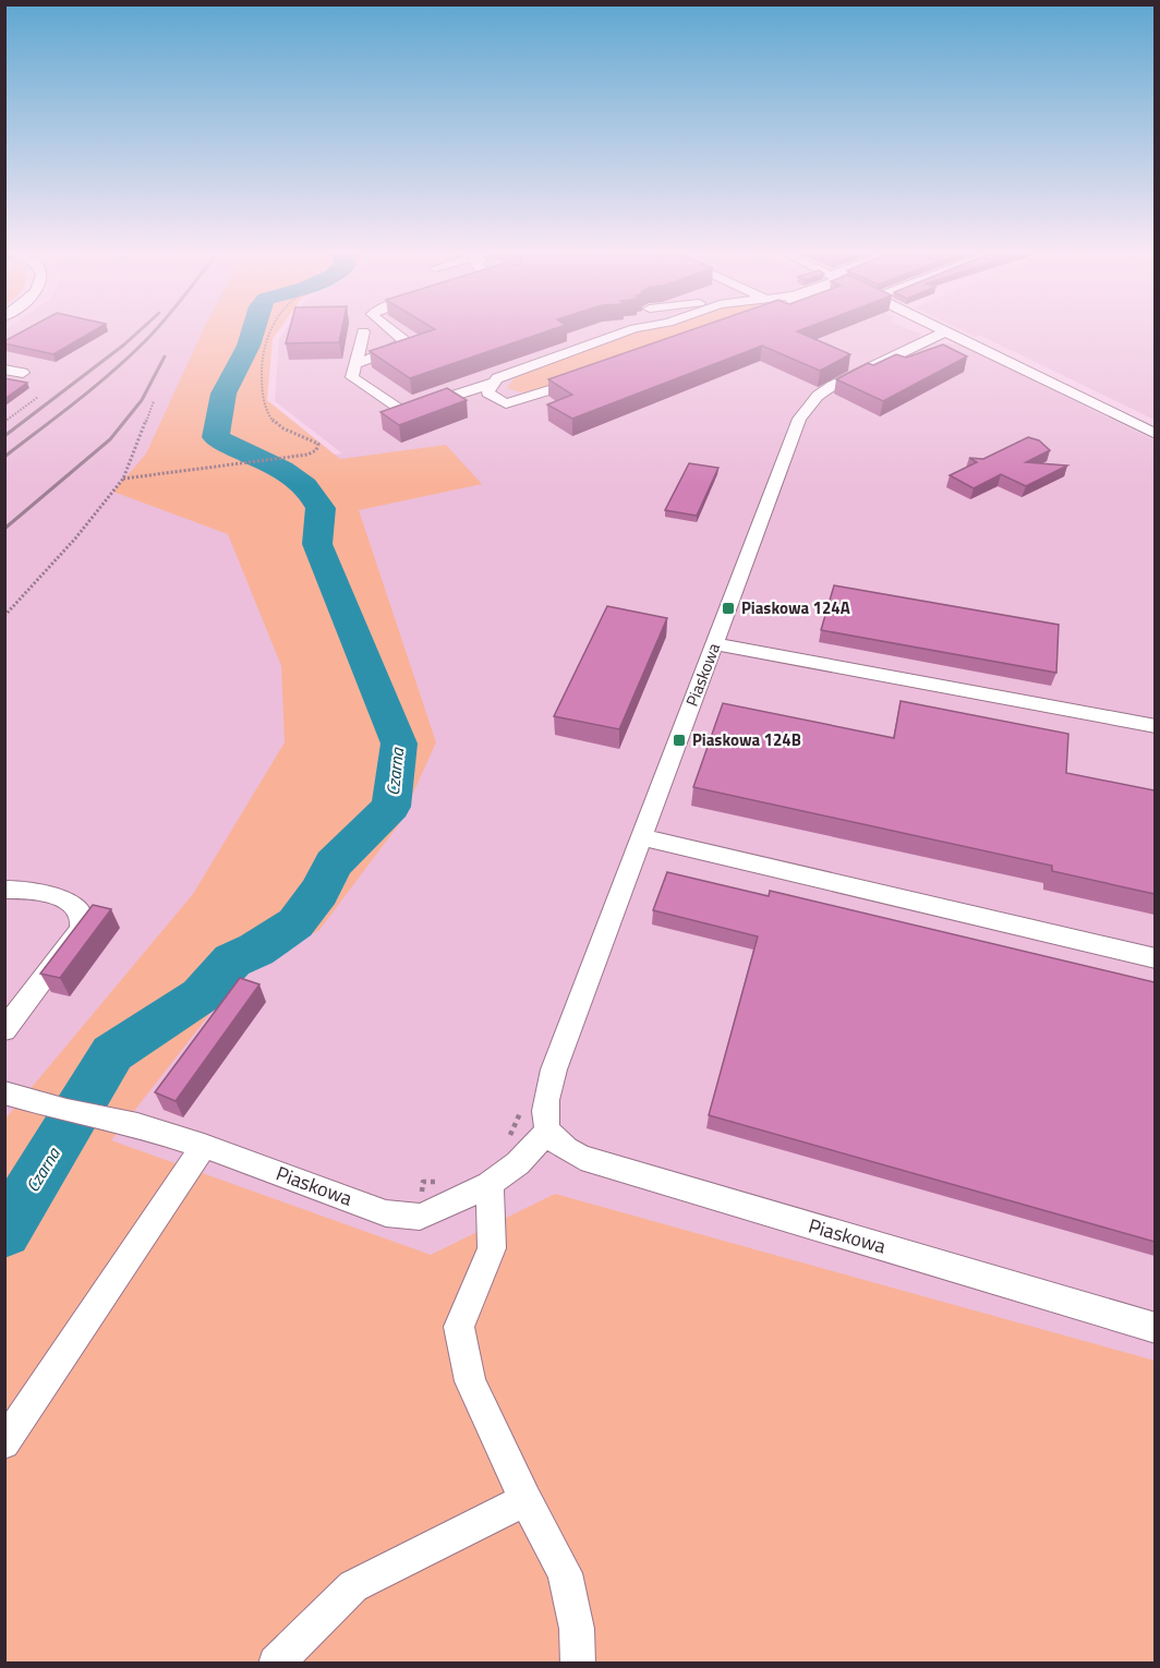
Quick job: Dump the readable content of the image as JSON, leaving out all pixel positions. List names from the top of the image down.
{
  "streets": {
    "street": ["Piaskowa"]
  },
  "water": ["Czarna"],
  "places": {
    "transit": ["Piaskowa 124A", "Piaskowa 124B"]
  }
}
